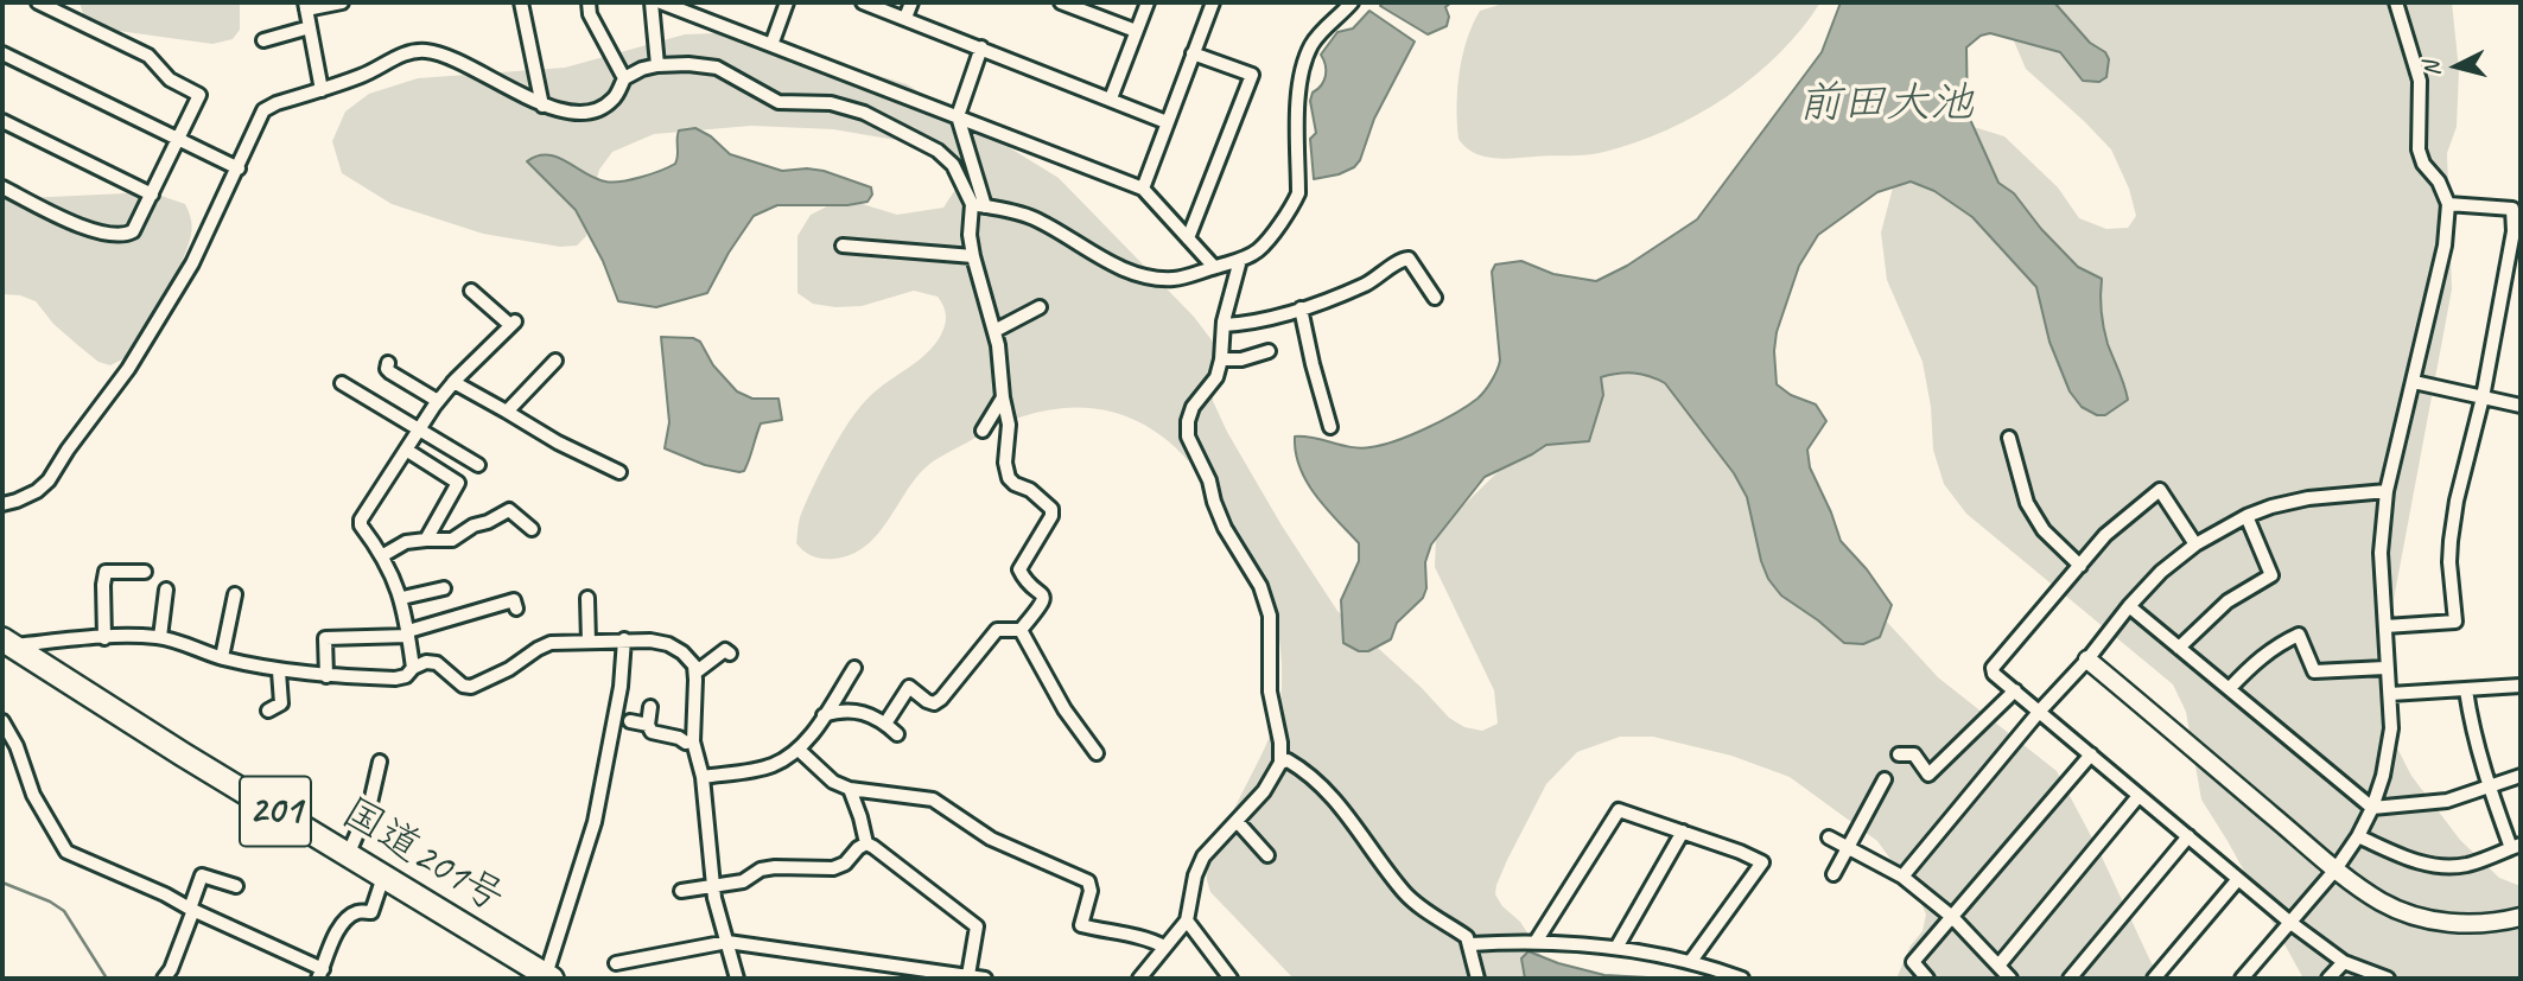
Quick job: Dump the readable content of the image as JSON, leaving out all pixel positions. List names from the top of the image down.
{
  "streets": {
    "highway": ["201", "国道201号"]
  },
  "water": ["前田大池"],
  "north": "left"
}
